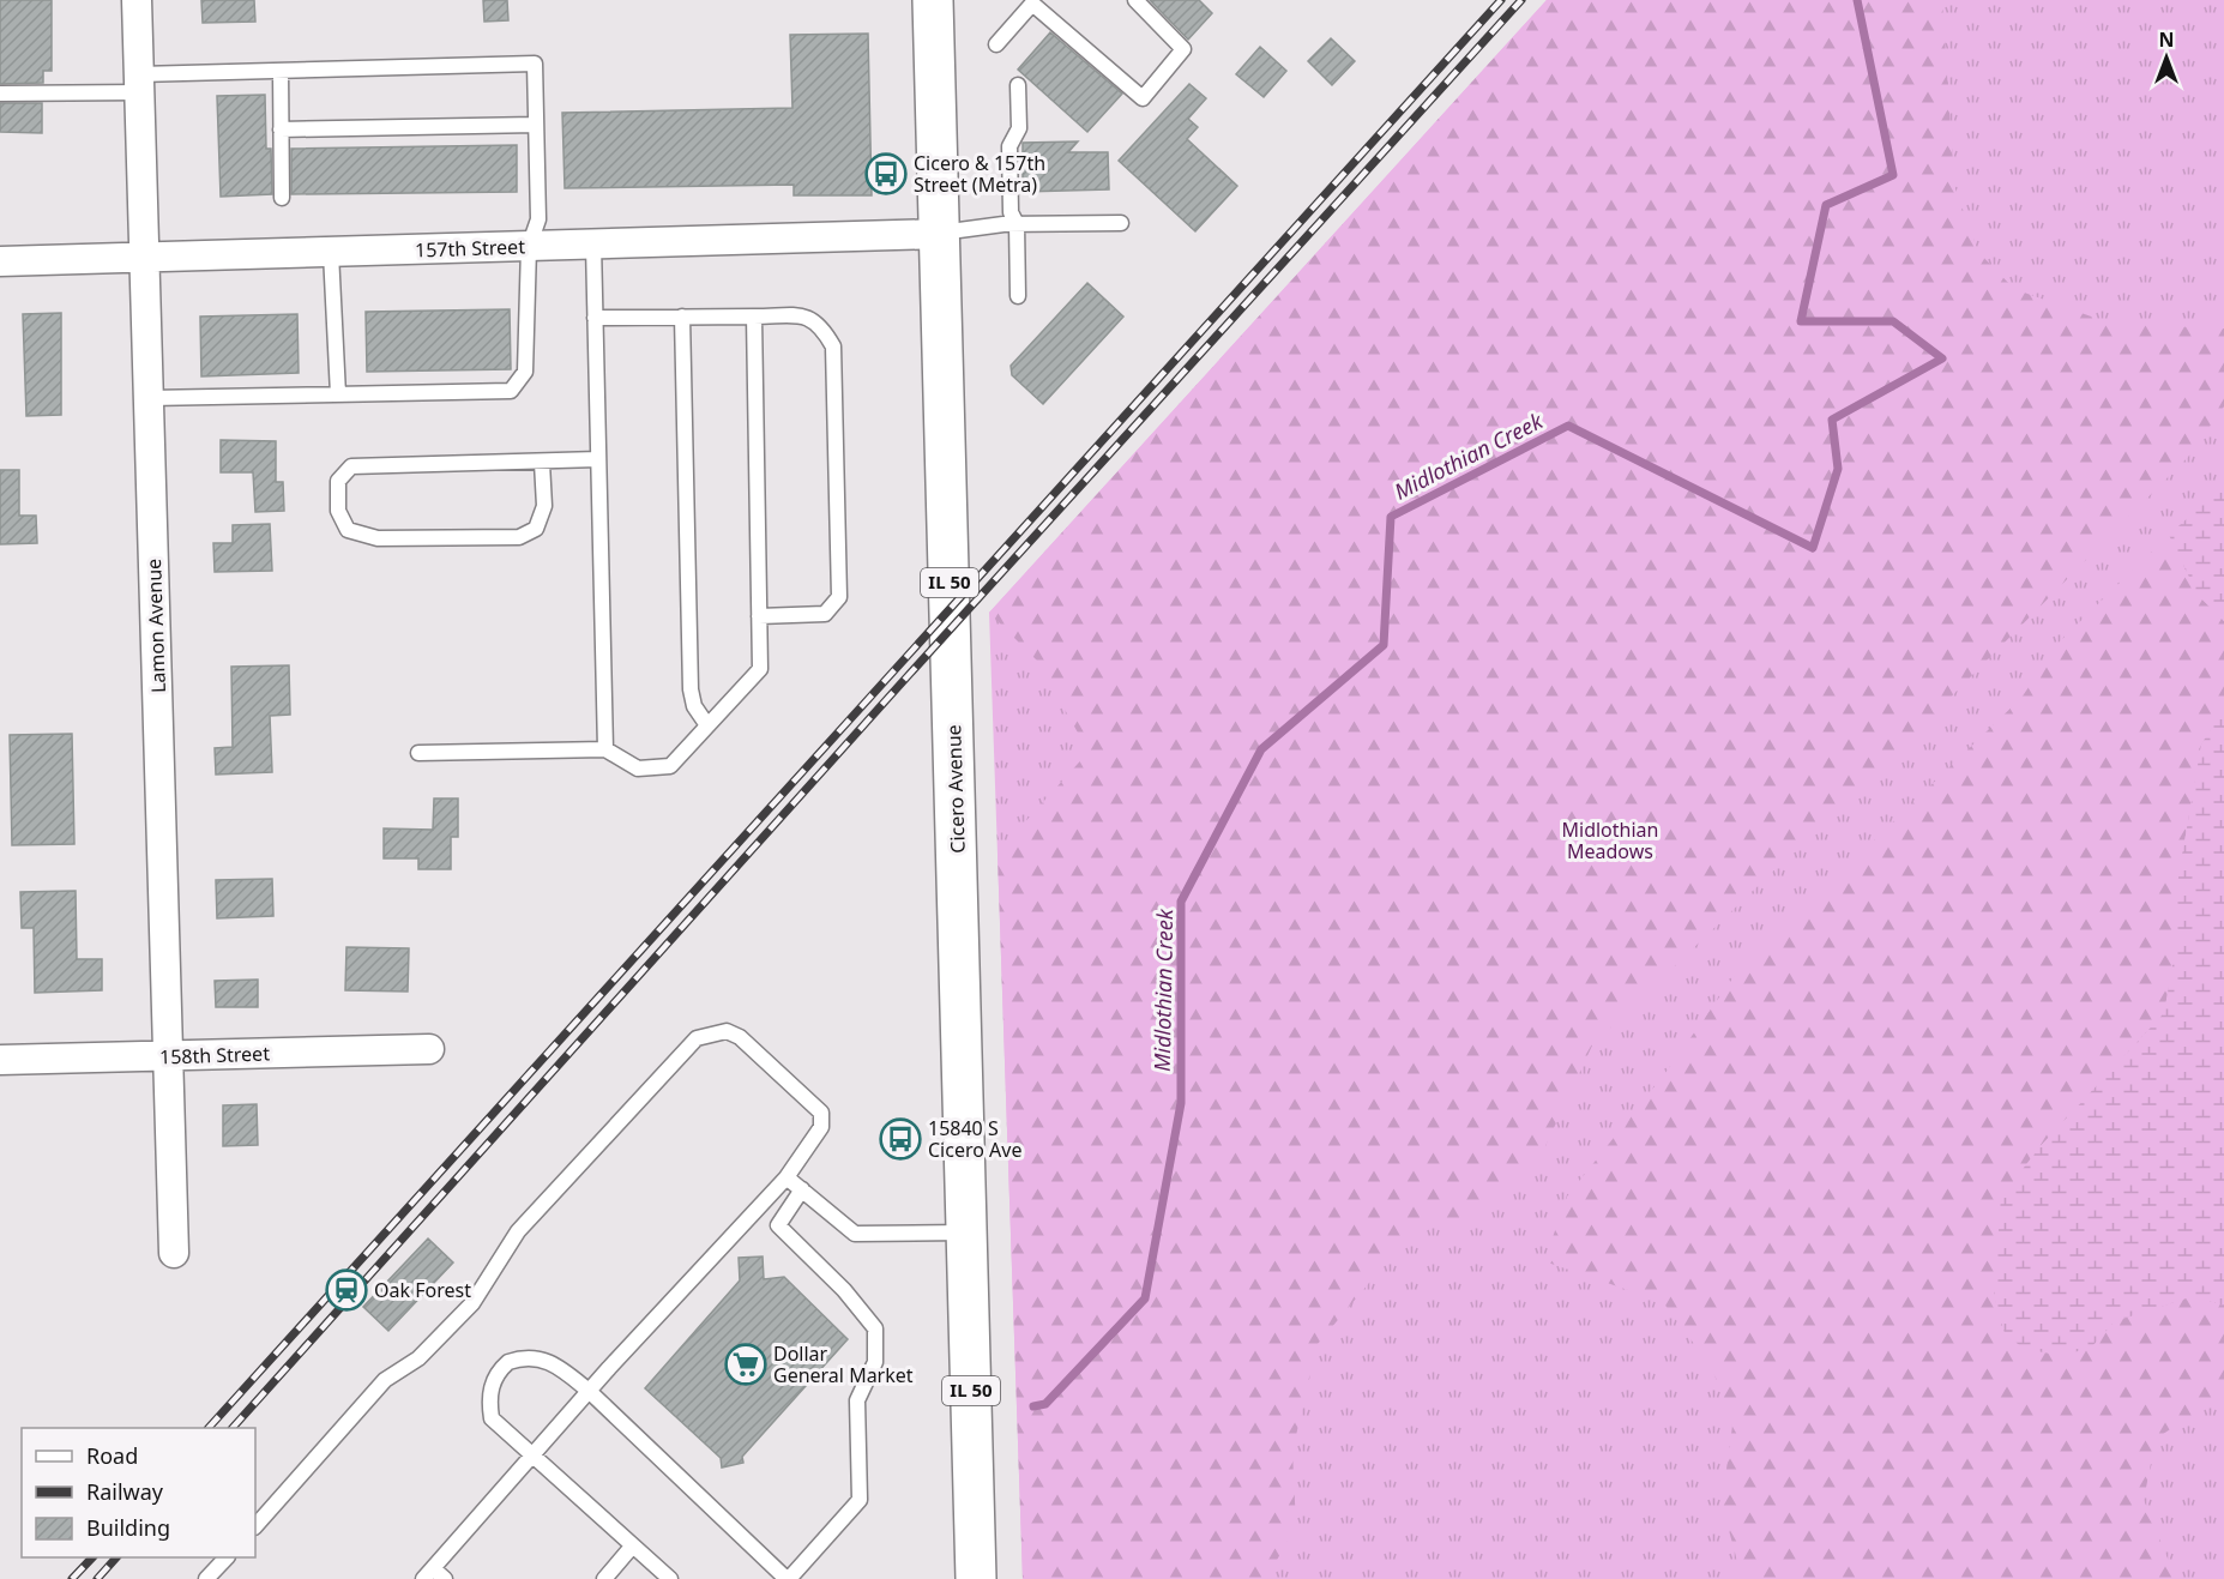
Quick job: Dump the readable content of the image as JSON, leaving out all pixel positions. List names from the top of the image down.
{
  "streets": {
    "main road": ["IL 50", "Cicero Avenue"],
    "street": ["157th Street", "Lamon Avenue", "158th Street"]
  },
  "crossings": [
    ["157th Street", "Lamon Avenue"],
    ["157th Street", "Cicero Avenue"],
    ["Lamon Avenue", "158th Street"]
  ],
  "water": ["Midlothian Creek"],
  "parks": ["Midlothian Meadows"],
  "places": {
    "bus stop": ["Cicero & 157th Street (Metra)", "15840 S Cicero Ave"],
    "station": ["Oak Forest"],
    "supermarket": ["Dollar General Market"]
  },
  "legend": ["Road", "Railway", "Building"],
  "north": "top"
}
